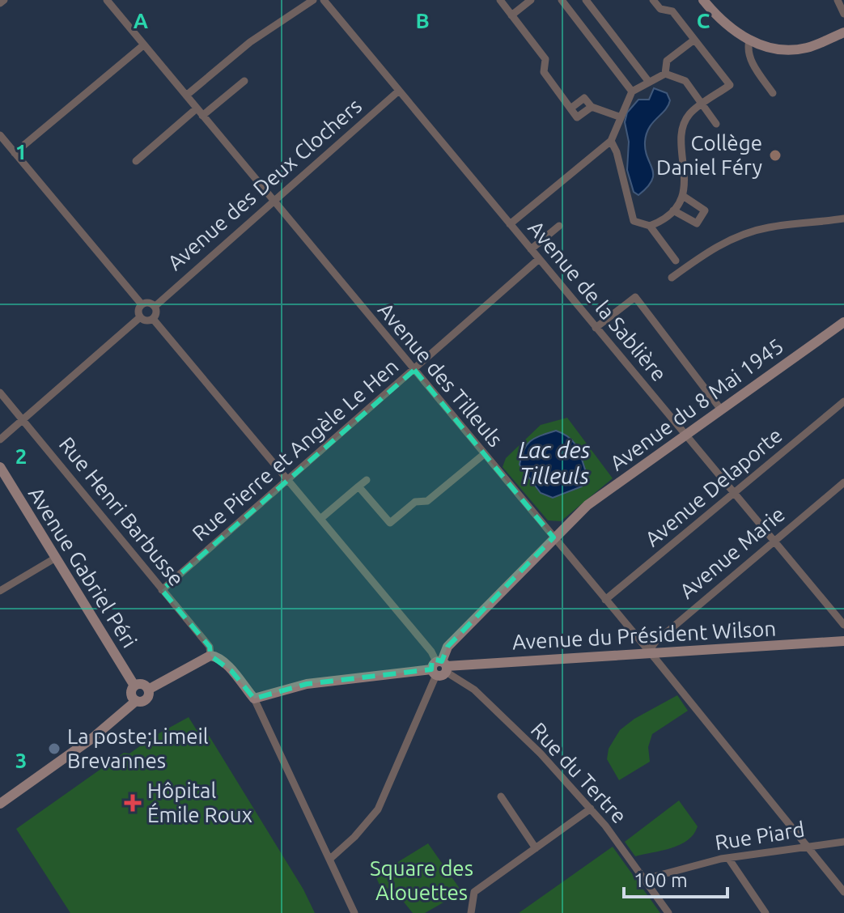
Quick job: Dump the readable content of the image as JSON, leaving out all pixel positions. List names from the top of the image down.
{
  "streets": {
    "street": [
      "Avenue des Deux Clochers",
      "Avenue de la Sablière",
      "Avenue des Tilleuls",
      "Avenue du 8 Mai 1945",
      "Rue Pierre et Angèle Le Hen",
      "Avenue Delaporte",
      "Rue Henri Barbusse",
      "Avenue Marie",
      "Avenue Gabriel Péri",
      "Avenue du Président Wilson",
      "Rue du Tertre",
      "Rue Piard"
    ]
  },
  "crossings": [
    ["Avenue des Deux Clochers", "Avenue de la Sablière"],
    ["Avenue des Deux Clochers", "Avenue des Tilleuls"],
    ["Avenue de la Sablière", "Avenue du 8 Mai 1945"],
    ["Avenue de la Sablière", "Rue Pierre et Angèle Le Hen"],
    ["Avenue de la Sablière", "Avenue Delaporte"],
    ["Avenue de la Sablière", "Avenue Marie"],
    ["Avenue des Tilleuls", "Avenue du 8 Mai 1945"],
    ["Avenue des Tilleuls", "Rue Pierre et Angèle Le Hen"],
    ["Avenue des Tilleuls", "Avenue Delaporte"],
    ["Avenue des Tilleuls", "Avenue Marie"],
    ["Avenue des Tilleuls", "Avenue du Président Wilson"],
    ["Avenue des Tilleuls", "Rue Piard"],
    ["Avenue du 8 Mai 1945", "Avenue du Président Wilson"],
    ["Avenue du 8 Mai 1945", "Rue du Tertre"],
    ["Rue Pierre et Angèle Le Hen", "Rue Henri Barbusse"],
    ["Avenue Marie", "Avenue du Président Wilson"],
    ["Avenue du Président Wilson", "Rue du Tertre"],
    ["Rue du Tertre", "Rue Piard"]
  ],
  "water": ["Lac des Tilleuls"],
  "parks": ["Square des Alouettes"],
  "places": {
    "other": ["Collège Daniel Féry", "La poste;Limeil Brevannes"],
    "health": ["Hôpital Émile Roux"]
  },
  "scale_bar": "100 m",
  "grid": {
    "columns": ["A", "B", "C"],
    "rows": ["1", "2", "3"]
  }
}
